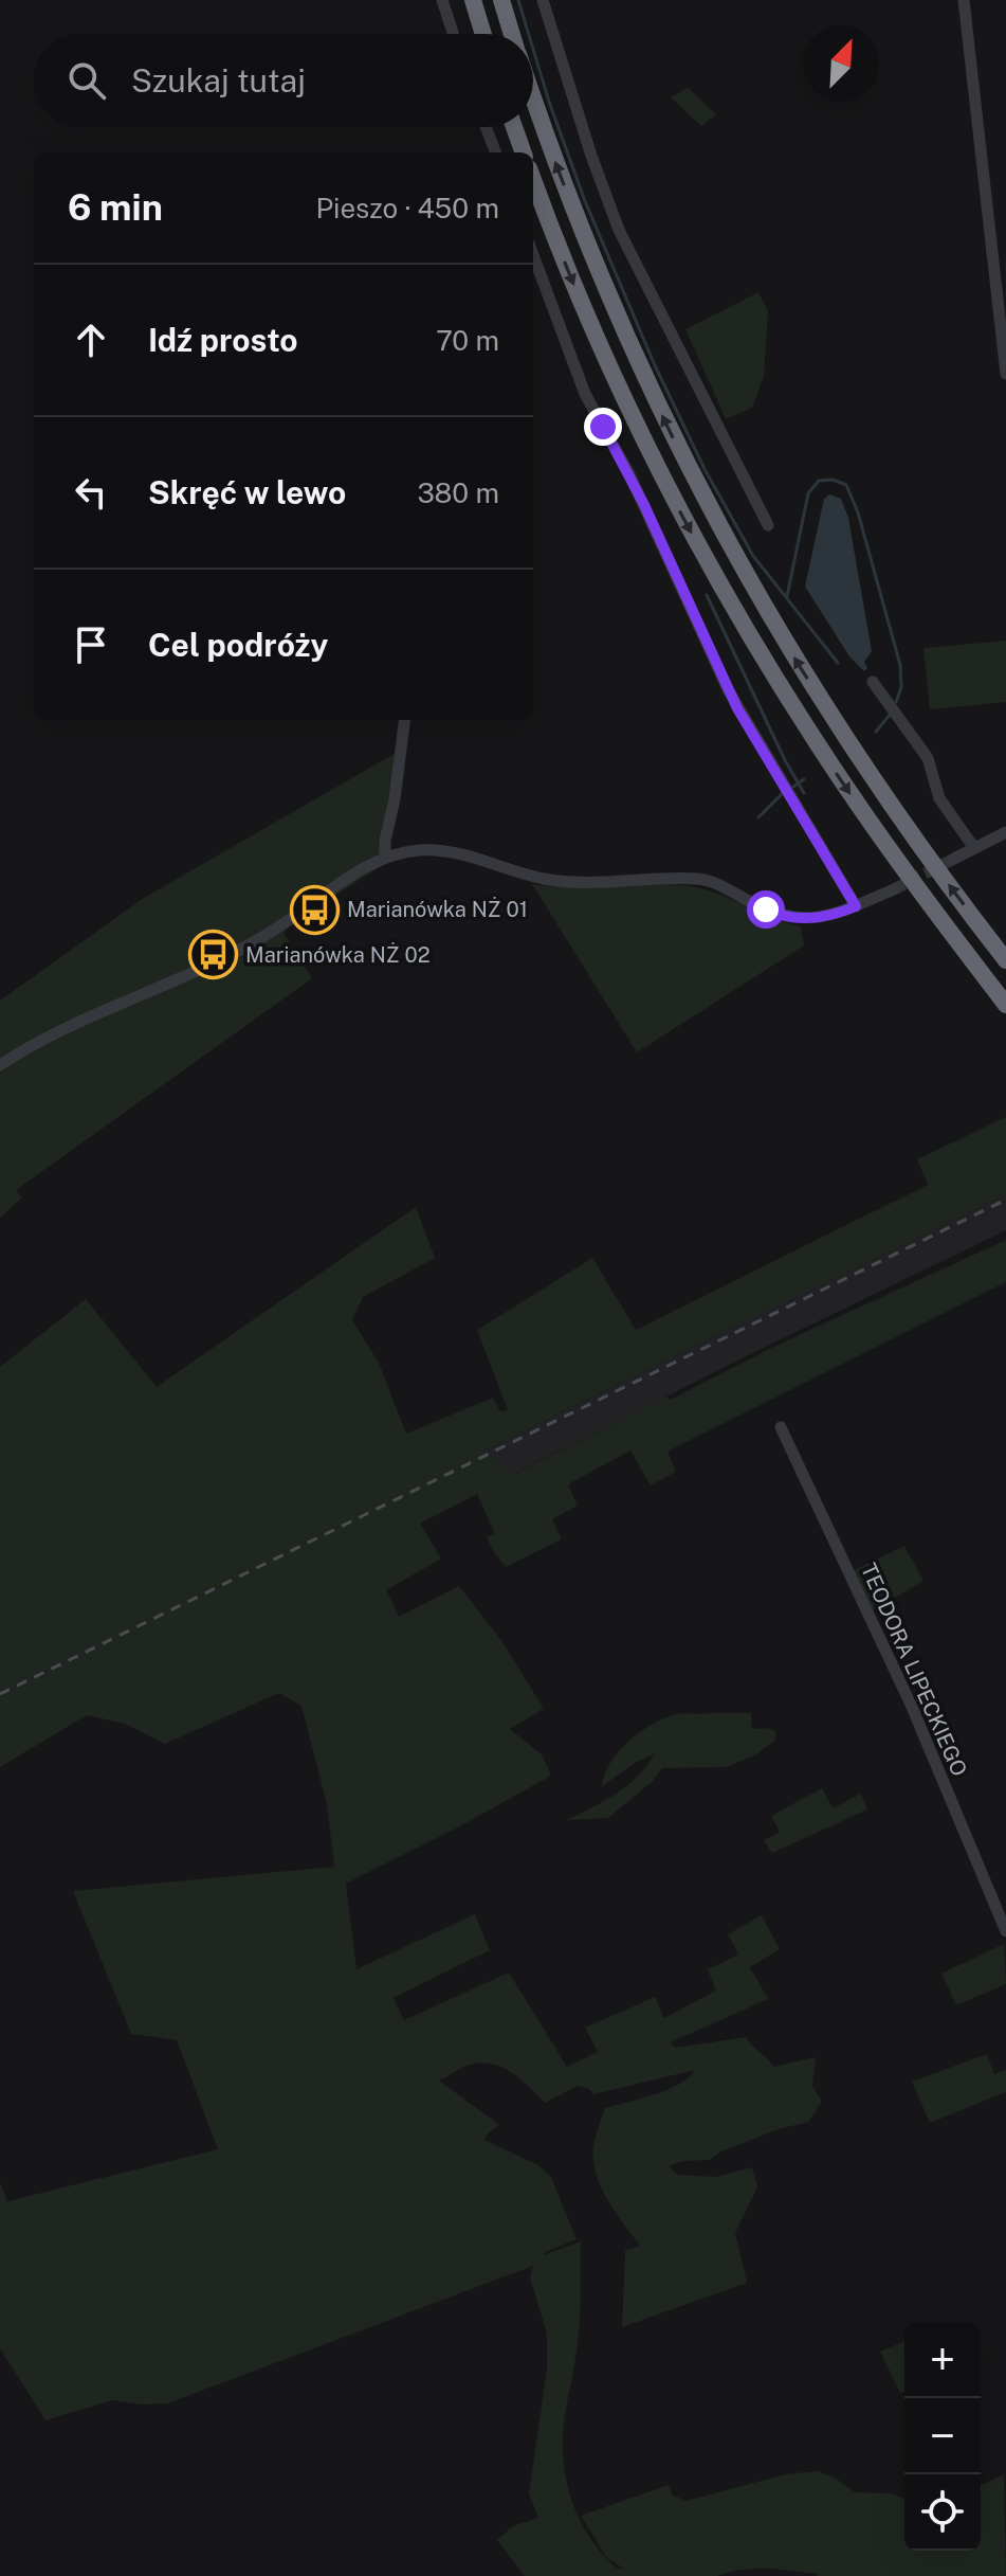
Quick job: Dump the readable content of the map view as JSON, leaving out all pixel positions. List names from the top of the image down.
{
  "streets": {
    "street": ["TEODORA LIPECKIEGO"]
  },
  "places": {
    "bus stop": ["Marianówka NŻ 01", "Marianówka NŻ 02"]
  },
  "north": "top right",
  "page": {
    "search": "Szukaj tutaj",
    "heading": ["6 min", "Pieszo · 450 m"],
    "list": [
      ["Idź prosto", "70 m"],
      ["Skręć w lewo", "380 m"],
      "Cel podróży"
    ],
    "map_buttons": ["+", "−"]
  }
}
